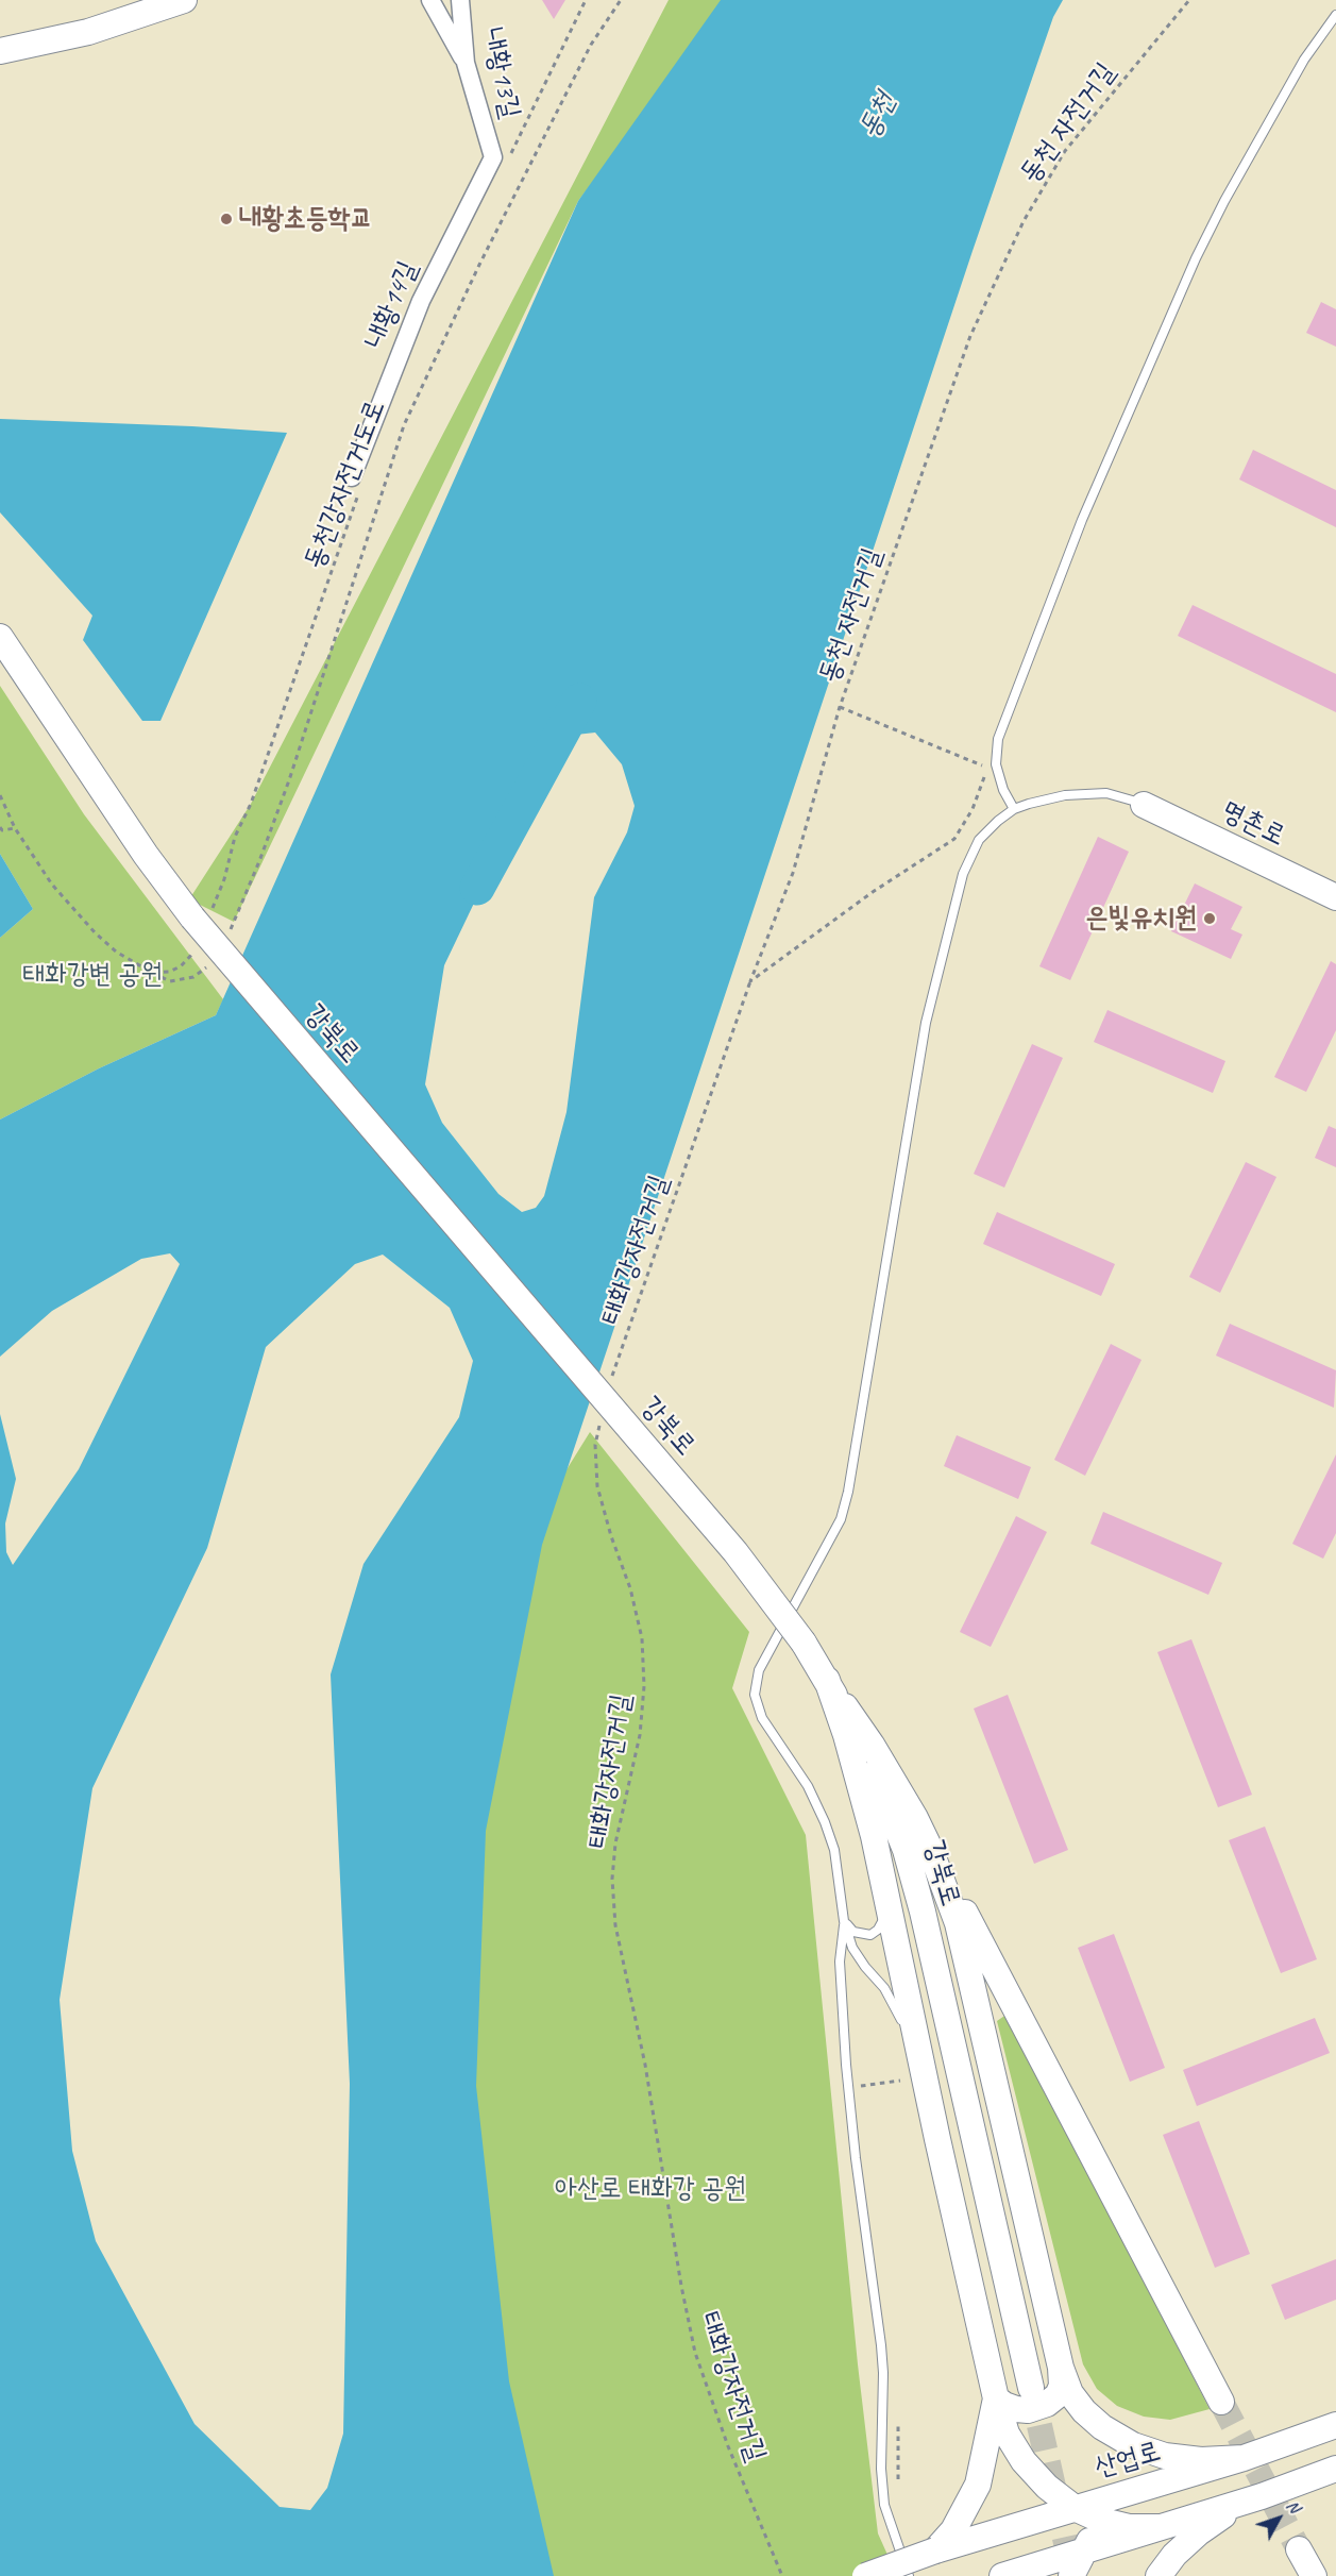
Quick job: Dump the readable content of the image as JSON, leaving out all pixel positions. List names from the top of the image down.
{
  "streets": {
    "main road": ["명촌로", "강북로", "산업로"],
    "street": ["내황13길", "내황14길"],
    "path": ["동천 자전거길", "동천강자전거도로", "태화강자전거길"]
  },
  "crossings": [
    ["내황13길", "내황14길"],
    ["동천 자전거길", "태화강자전거길"],
    ["내황14길", "동천강자전거도로"],
    ["동천강자전거도로", "강북로"]
  ],
  "water": ["동천"],
  "parks": ["태화강변 공원", "아산로 태화강 공원"],
  "places": ["내황초등학교", "은빛유치원"],
  "north": "top right"
}
